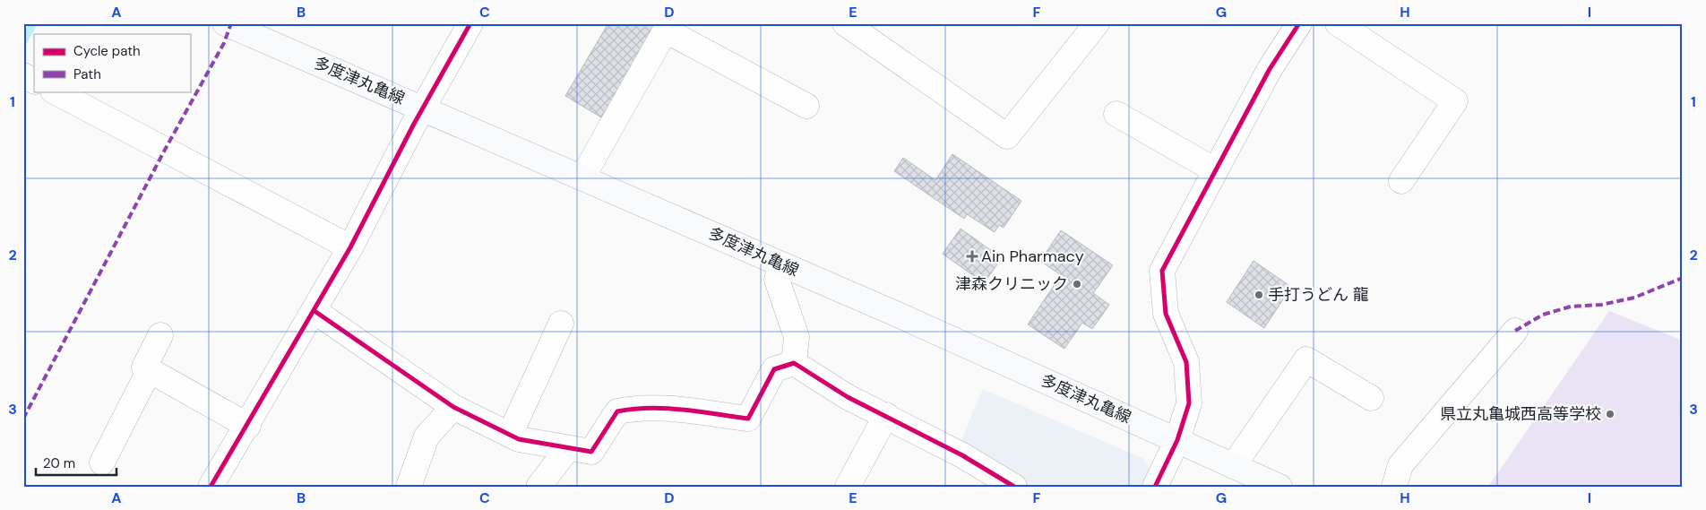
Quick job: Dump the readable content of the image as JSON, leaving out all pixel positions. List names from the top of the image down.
{
  "streets": {
    "main road": ["多度津丸亀線"]
  },
  "places": {
    "health": ["Ain Pharmacy"],
    "other": ["津森クリニック", "手打うどん 龍", "県立丸亀城西高等学校"]
  },
  "legend": ["Cycle path", "Path"],
  "scale_bar": "20 m",
  "grid": {
    "columns": [
      "A",
      "B",
      "C",
      "D",
      "E",
      "F",
      "G",
      "H",
      "I"
    ],
    "rows": ["1", "2", "3"]
  }
}
